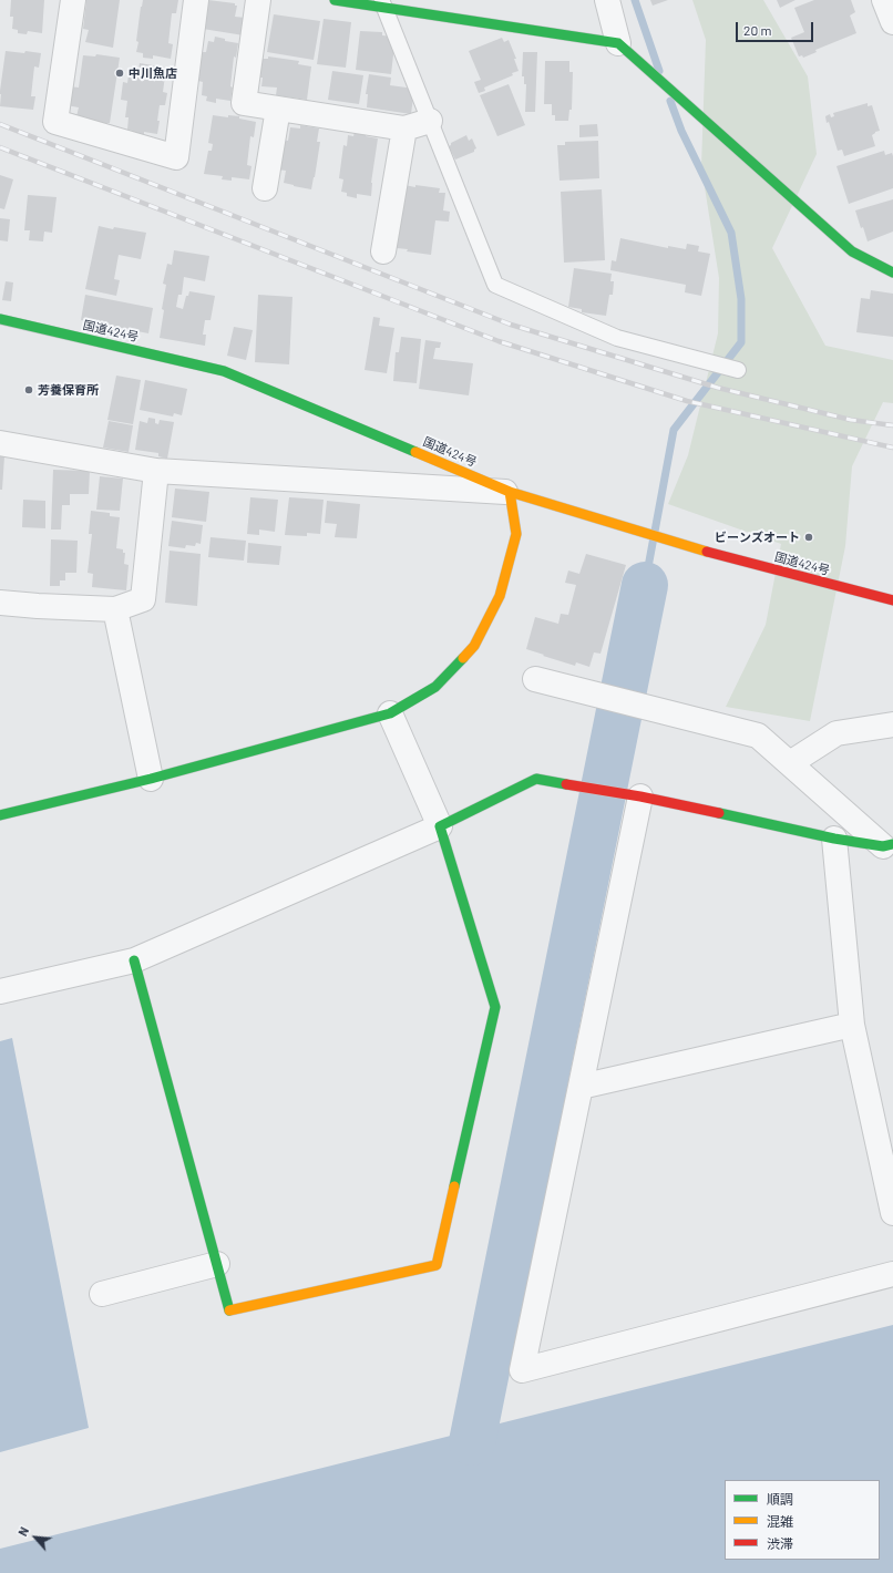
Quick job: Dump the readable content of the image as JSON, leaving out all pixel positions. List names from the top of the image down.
{
  "streets": {
    "main road": ["国道424号"]
  },
  "places": ["中川魚店", "芳養保育所", "ビーンズオート"],
  "legend": ["順調", "混雑", "渋滞"],
  "scale_bar": "20 m",
  "north": "top left"
}
